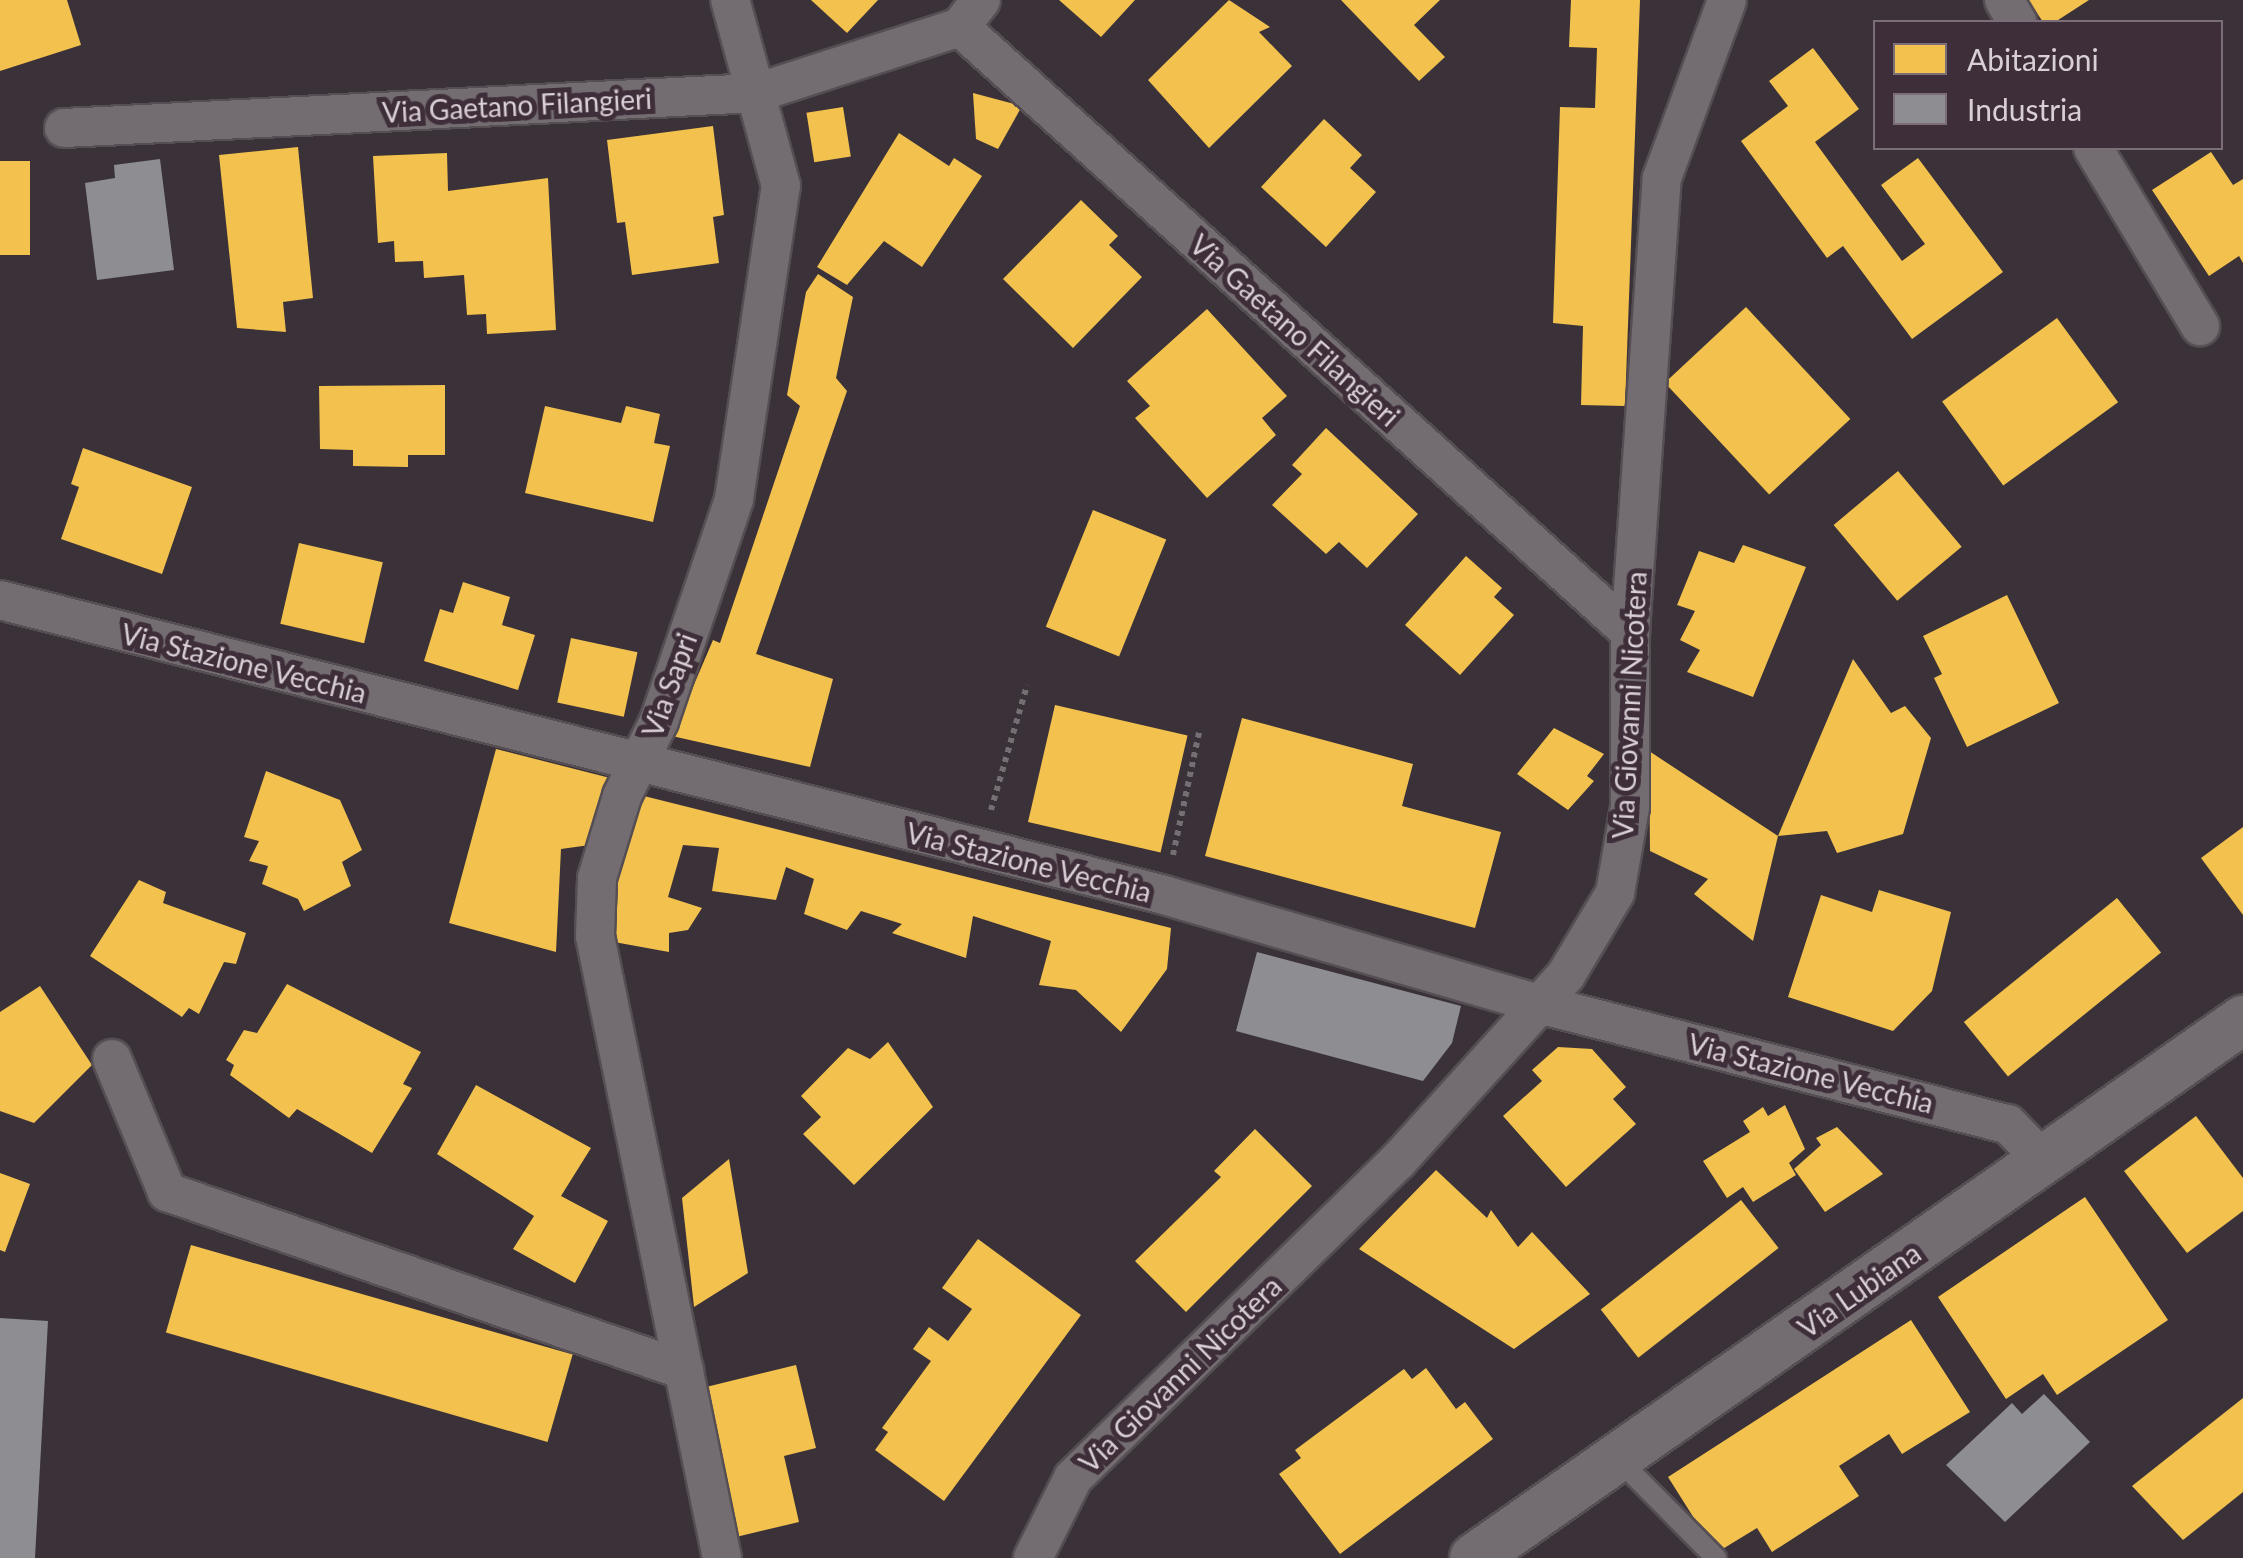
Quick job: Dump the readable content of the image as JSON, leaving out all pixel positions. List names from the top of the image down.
{
  "streets": {
    "street": [
      "Via Gaetano Filangieri",
      "Via Stazione Vecchia",
      "Via Sapri",
      "Via Giovanni Nicotera",
      "Via Lubiana"
    ]
  },
  "crossings": [
    ["Via Gaetano Filangieri", "Via Sapri"],
    ["Via Gaetano Filangieri", "Via Giovanni Nicotera"],
    ["Via Stazione Vecchia", "Via Sapri"],
    ["Via Stazione Vecchia", "Via Giovanni Nicotera"],
    ["Via Stazione Vecchia", "Via Lubiana"]
  ],
  "legend": ["Abitazioni", "Industria"]
}
